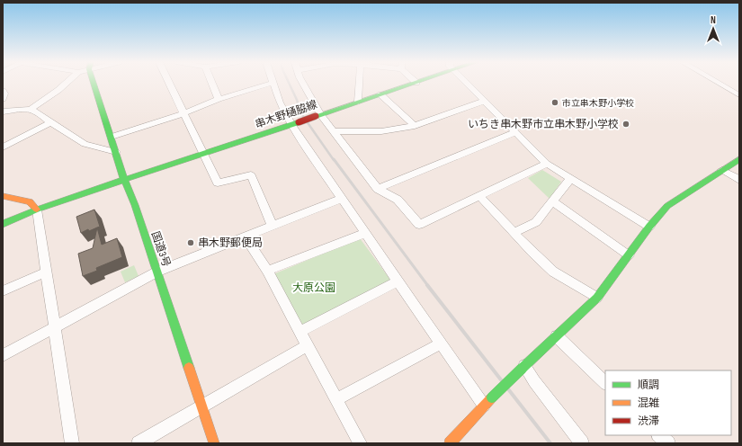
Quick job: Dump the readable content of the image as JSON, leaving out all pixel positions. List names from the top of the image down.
{
  "streets": {
    "main road": ["串木野樋脇線", "国道3号"]
  },
  "crossings": [
    ["串木野樋脇線", "国道3号"]
  ],
  "parks": ["大原公園"],
  "places": ["市立串木野小学校", "いちき串木野市立串木野小学校", "串木野郵便局"],
  "legend": ["順調", "混雑", "渋滞"],
  "north": "top"
}
